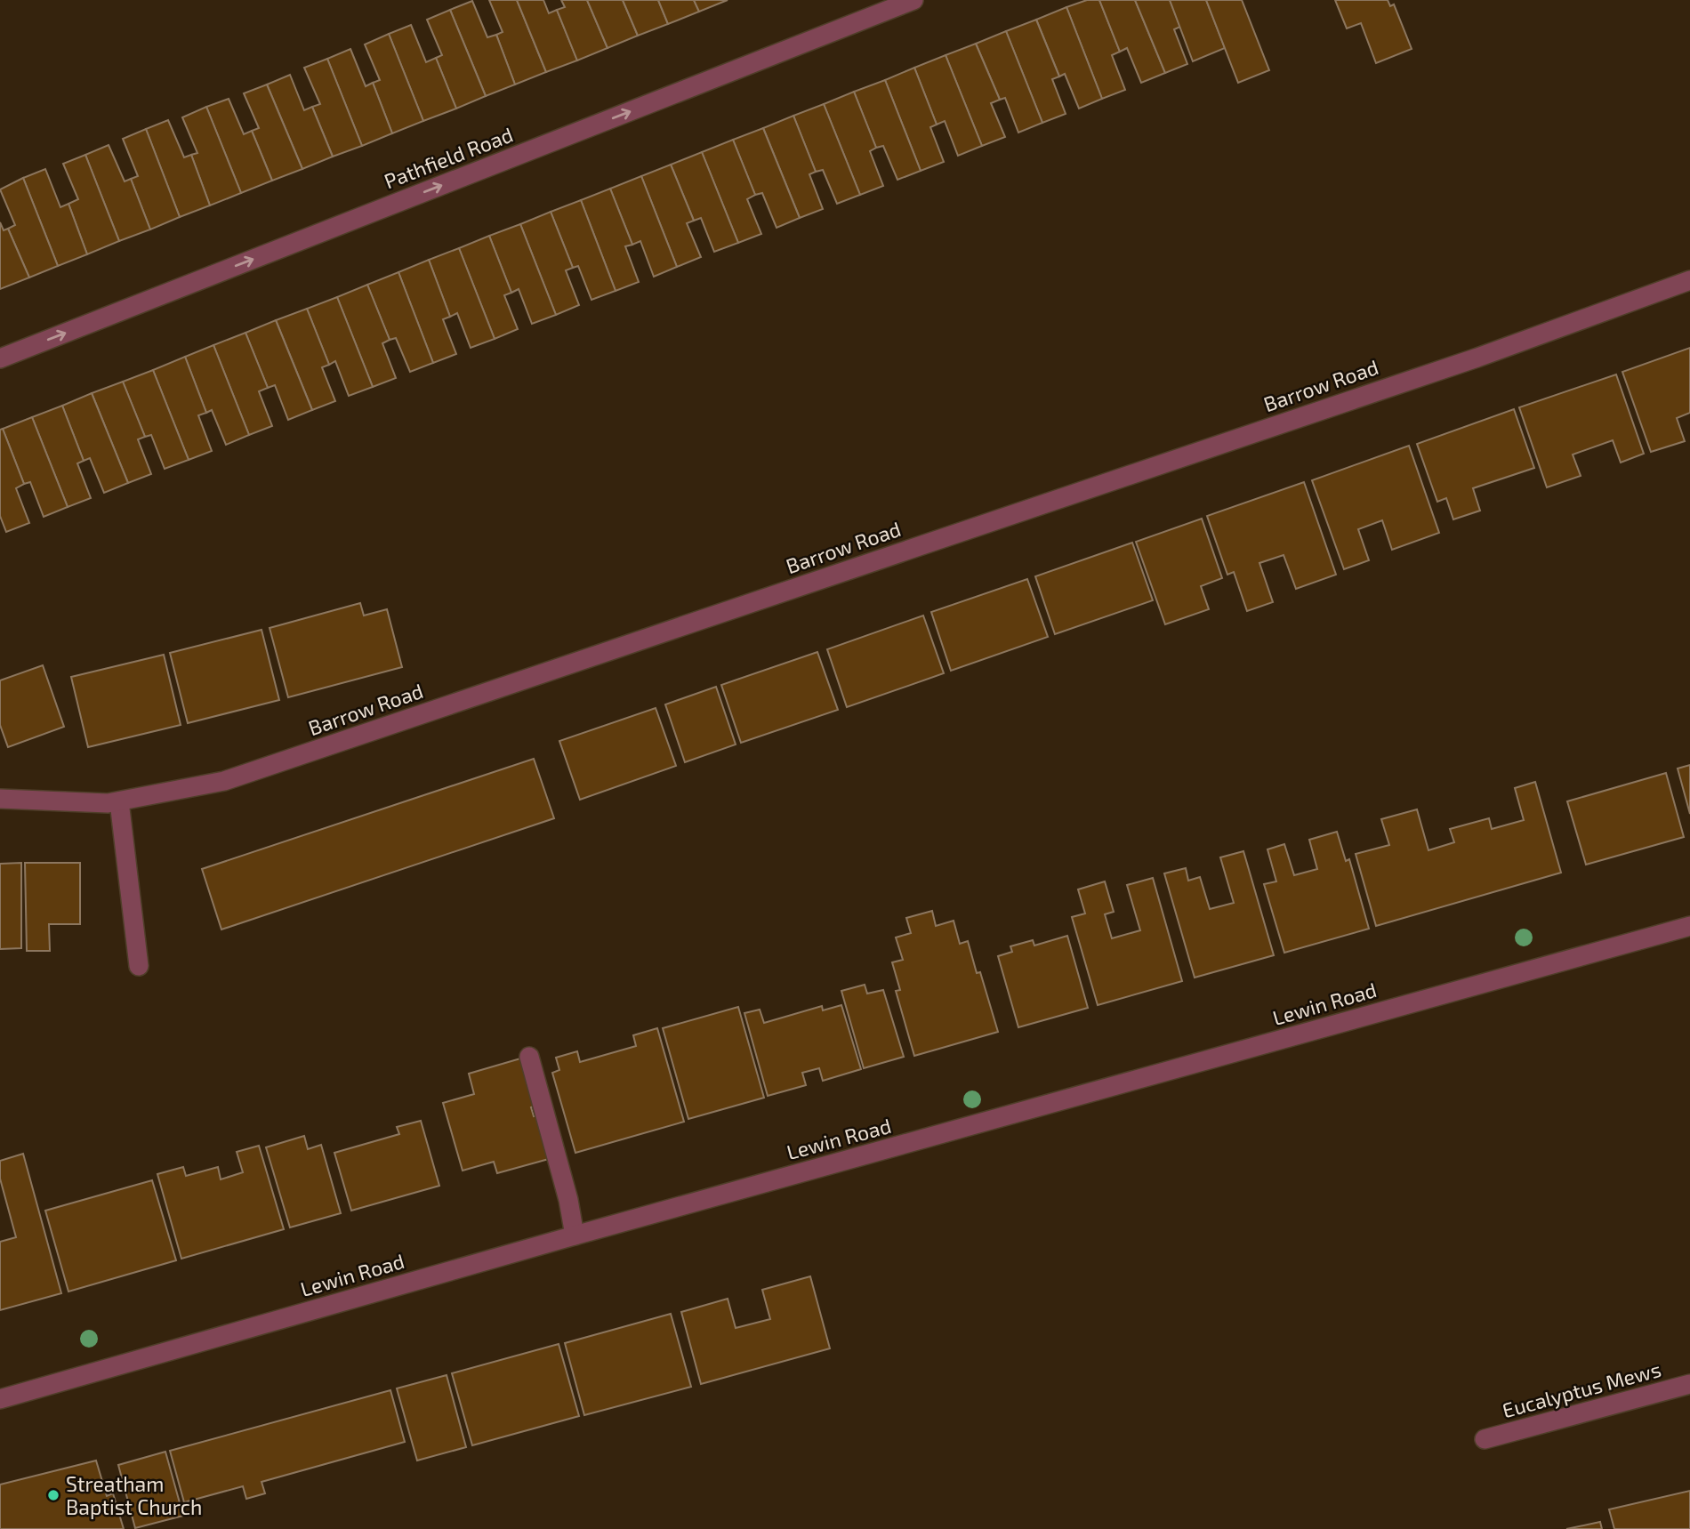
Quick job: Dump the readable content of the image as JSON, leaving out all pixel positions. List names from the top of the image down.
{
  "streets": {
    "street": [
      "Pathfield Road",
      "Barrow Road",
      "Lewin Road",
      "Eucalyptus Mews"
    ]
  },
  "one_way": ["Pathfield Road"],
  "places": ["Streatham Baptist Church"]
}
